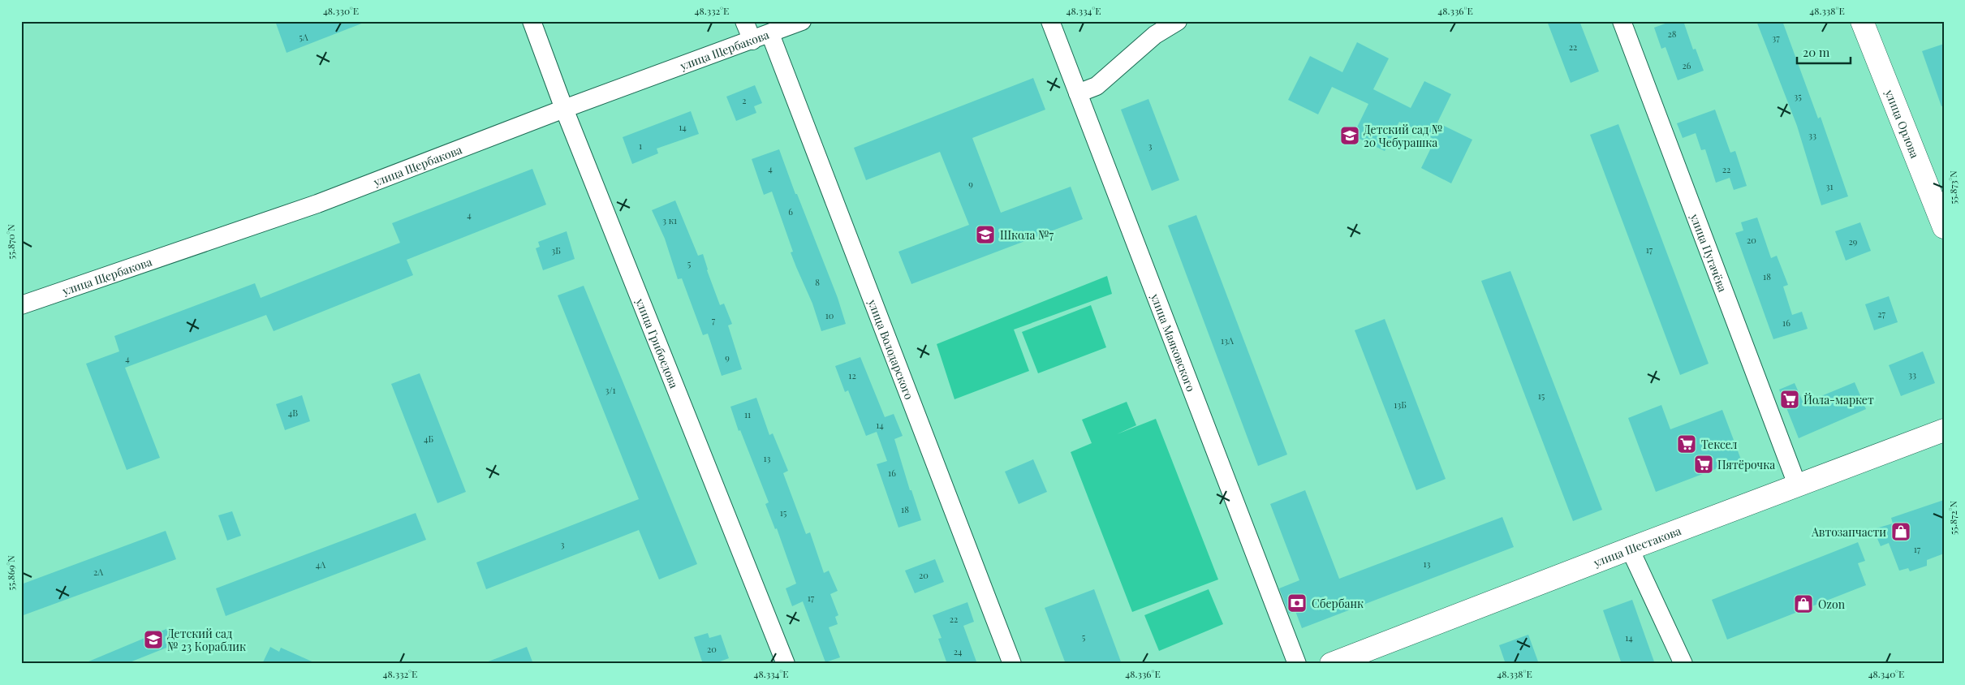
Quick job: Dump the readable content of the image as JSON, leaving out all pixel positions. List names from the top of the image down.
{
  "streets": {
    "main road": ["улица Орлова", "улица Шестакова"],
    "street": [
      "улица Щербакова",
      "улица Пугачёва",
      "улица Грибоедова",
      "улица Маяковского",
      "улица Володарского"
    ]
  },
  "crossings": [
    ["улица Щербакова", "улица Грибоедова"],
    ["улица Щербакова", "улица Володарского"],
    ["улица Пугачёва", "улица Шестакова"]
  ],
  "places": {
    "school or university": ["Детский сад № 20 Чебурашка", "Школа №7", "Детский сад № 23 Кораблик"],
    "supermarket": ["Йола-маркет", "Тексел", "Пятёрочка"],
    "shop": ["Автозапчасти", "Ozon"],
    "bank": ["Сбербанк"]
  },
  "house_numbers": [
    "28",
    "5А",
    "37",
    "22",
    "26",
    "35",
    "2",
    "14",
    "33",
    "1",
    "3",
    "4",
    "22",
    "9",
    "31",
    "6",
    "4",
    "3 к1",
    "20",
    "29",
    "17",
    "3Б",
    "5",
    "18",
    "8",
    "27",
    "10",
    "7",
    "16",
    "13А",
    "9",
    "4",
    "33",
    "12",
    "3/1",
    "15",
    "13Б",
    "4В",
    "11",
    "14",
    "4Б",
    "13",
    "16",
    "18",
    "15",
    "3",
    "17",
    "13",
    "4А",
    "2А",
    "20",
    "17",
    "22",
    "5",
    "14",
    "20",
    "24"
  ],
  "scale_bar": "20 m",
  "coordinates": [
    "48.330°E",
    "48.332°E",
    "48.334°E",
    "48.336°E",
    "48.338°E",
    "55.873°N",
    "55.870°N",
    "55.872°N",
    "55.869°N",
    "48.340°E"
  ]
}
